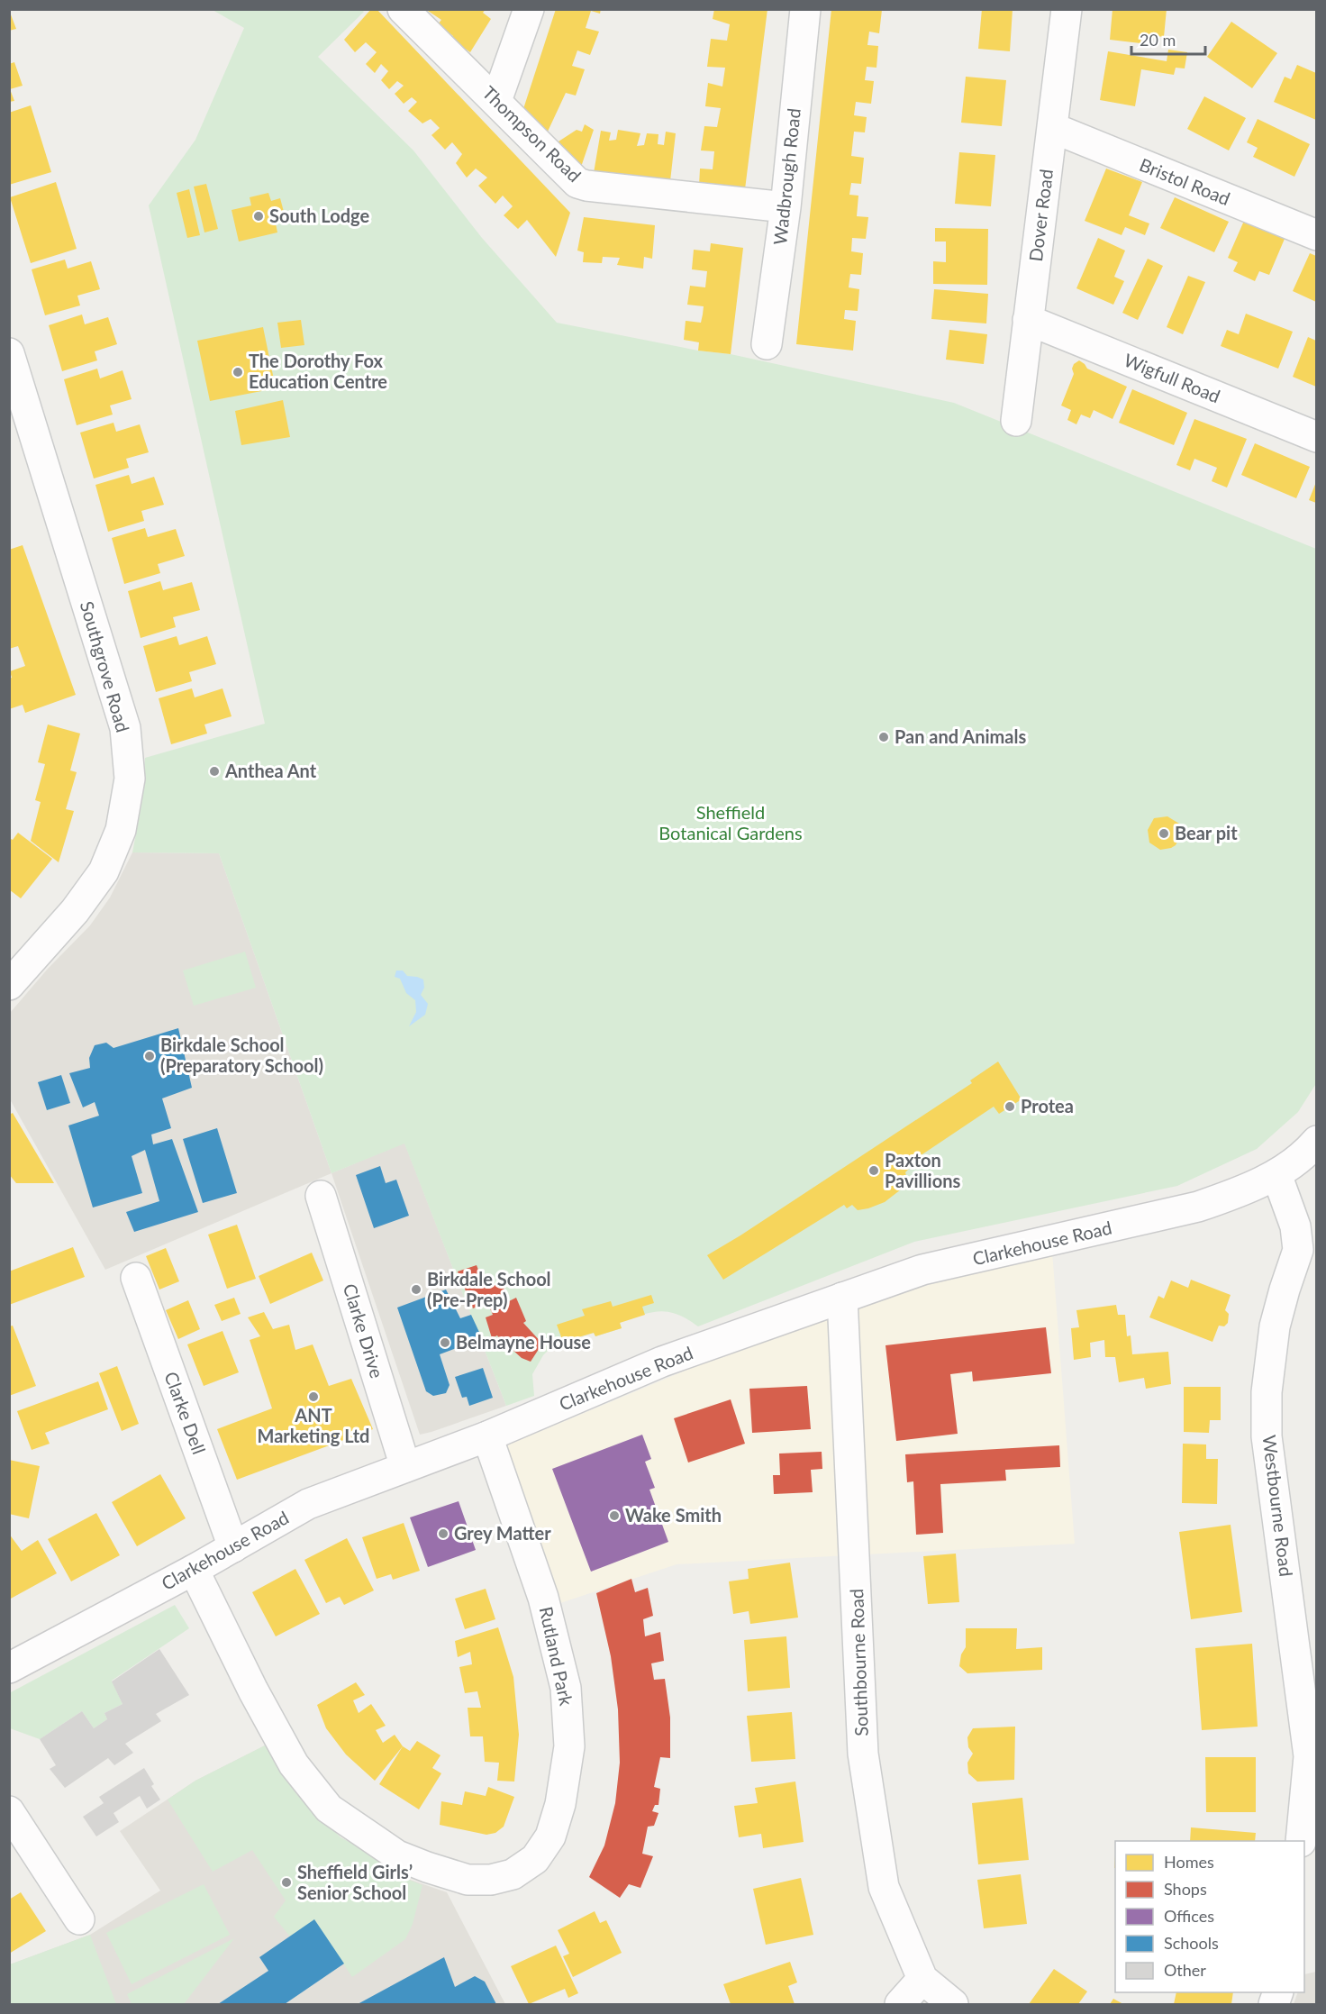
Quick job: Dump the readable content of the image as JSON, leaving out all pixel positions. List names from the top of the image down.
{
  "streets": {
    "street": [
      "Thompson Road",
      "Wadbrough Road",
      "Bristol Road",
      "Dover Road",
      "Wigfull Road",
      "Southgrove Road",
      "Clarkehouse Road",
      "Clarke Drive",
      "Clarke Dell",
      "Westbourne Road",
      "Rutland Park",
      "Southbourne Road"
    ]
  },
  "crossings": [
    ["Thompson Road", "Wadbrough Road"],
    ["Bristol Road", "Dover Road"],
    ["Dover Road", "Wigfull Road"],
    ["Clarkehouse Road", "Clarke Drive"],
    ["Clarkehouse Road", "Clarke Dell"],
    ["Clarkehouse Road", "Westbourne Road"],
    ["Clarkehouse Road", "Rutland Park"],
    ["Clarkehouse Road", "Southbourne Road"]
  ],
  "parks": ["Sheffield Botanical Gardens"],
  "places": [
    "South Lodge",
    "The Dorothy Fox Education Centre",
    "Pan and Animals",
    "Anthea Ant",
    "Bear pit",
    "Birkdale School (Preparatory School)",
    "Protea",
    "Paxton Pavillions",
    "Birkdale School (Pre-Prep)",
    "Belmayne House",
    "ANT Marketing Ltd",
    "Wake Smith",
    "Grey Matter",
    "Sheffield Girls’ Senior School"
  ],
  "legend": [
    "Homes",
    "Shops",
    "Offices",
    "Schools",
    "Other"
  ],
  "scale_bar": "20 m"
}
